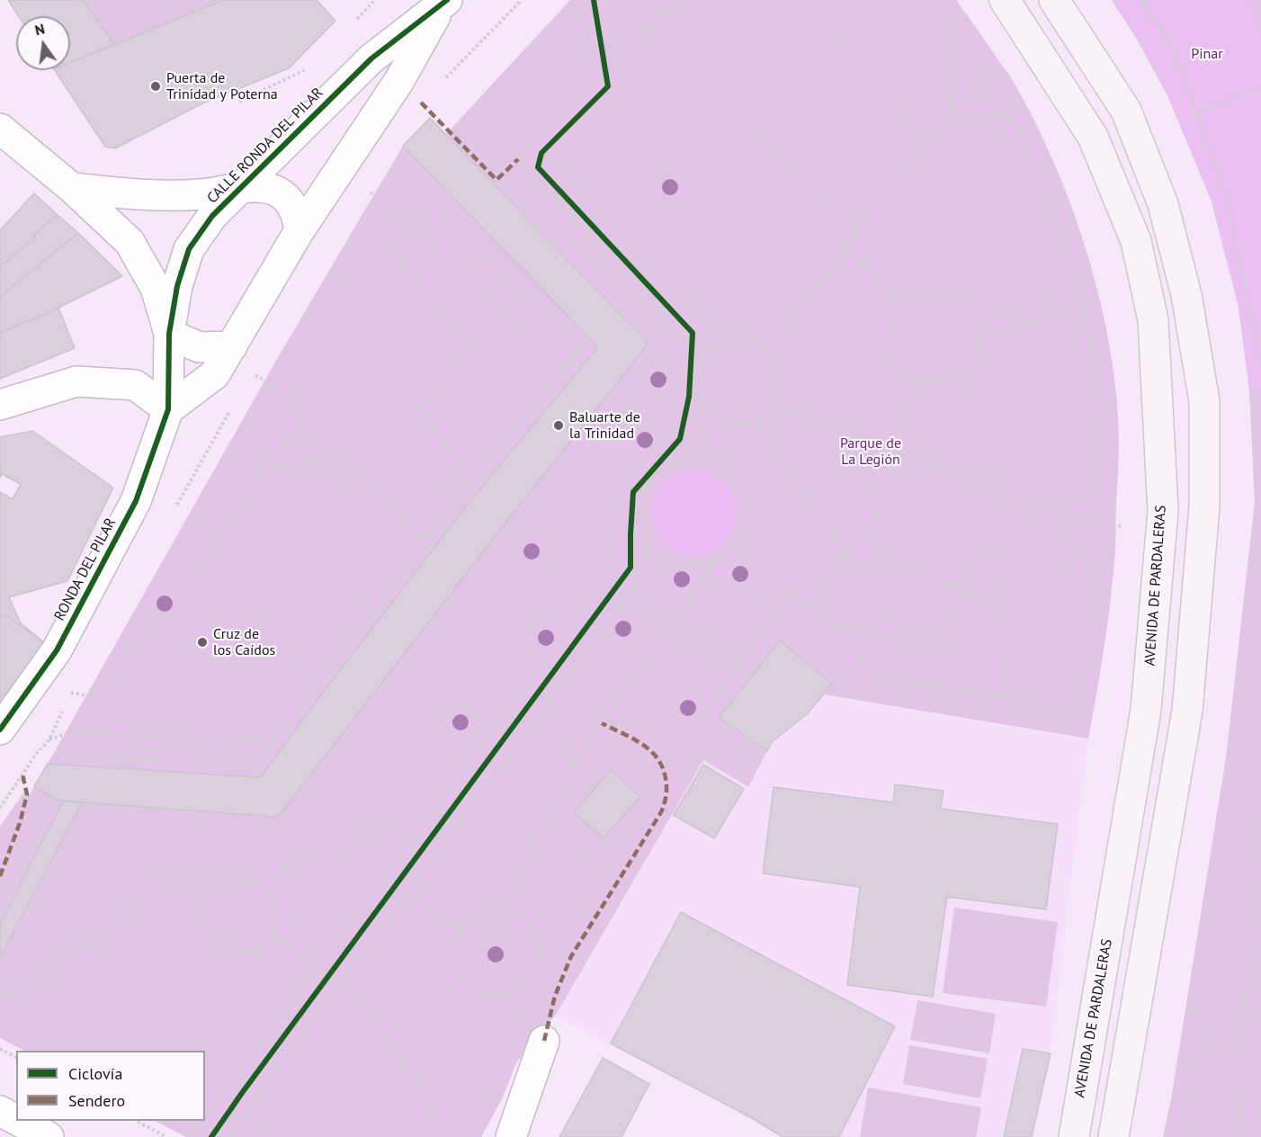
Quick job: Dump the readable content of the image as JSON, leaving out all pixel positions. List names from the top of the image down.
{
  "streets": {
    "main road": ["AVENIDA DE PARDALERAS"],
    "street": ["CALLE RONDA DEL PILAR", "RONDA DEL PILAR"]
  },
  "crossings": [
    ["CALLE RONDA DEL PILAR", "RONDA DEL PILAR"]
  ],
  "parks": ["Pinar", "Parque de La Legión"],
  "places": ["Puerta de Trinidad y Poterna", "Baluarte de la Trinidad", "Cruz de los Caídos"],
  "legend": ["Ciclovía", "Sendero"],
  "north": "top"
}
